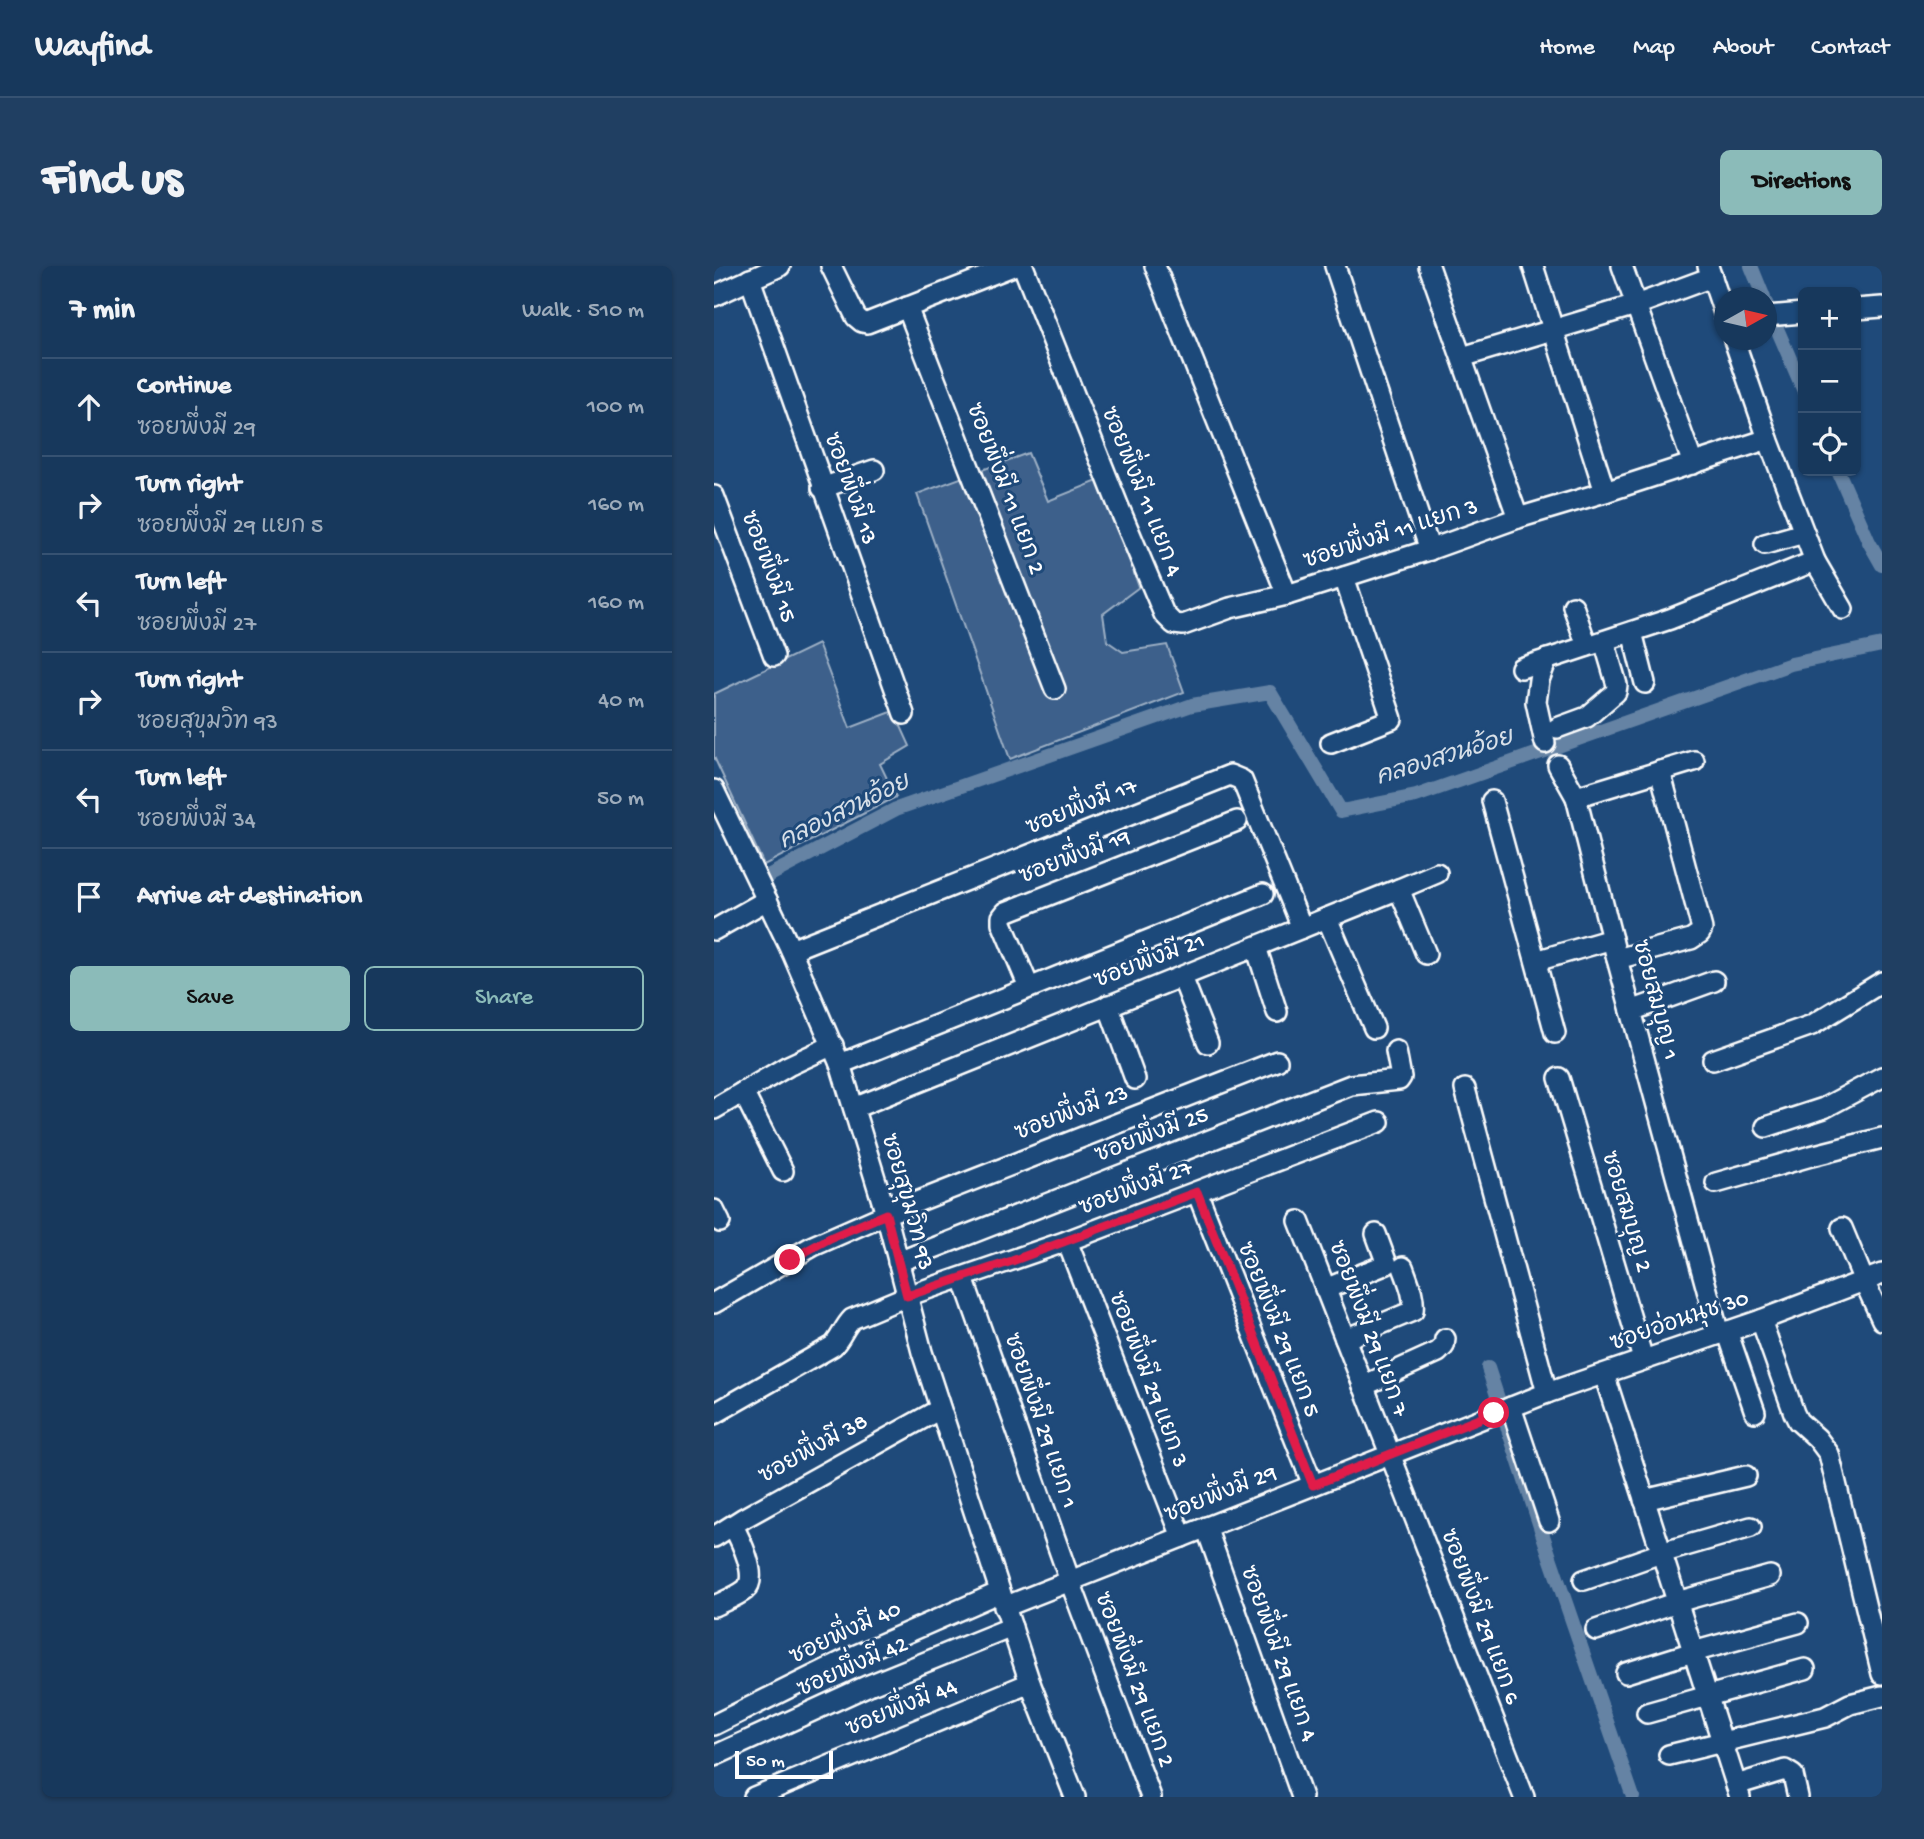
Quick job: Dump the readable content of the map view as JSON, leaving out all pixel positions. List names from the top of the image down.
{
  "streets": {
    "street": [
      "ซอยพึ่งมี 13",
      "ซอยพึ่งมี 11 แยก 2",
      "ซอยพึ่งมี 11 แยก 4",
      "ซอยพึ่งมี 11 แยก 3",
      "ซอยพึ่งมี 15",
      "ซอยพึ่งมี 17",
      "ซอยพึ่งมี 19",
      "ซอยพึ่งมี 21",
      "ซอยสมบุญ 1",
      "ซอยพึ่งมี 23",
      "ซอยพึ่งมี 25",
      "ซอยพึ่งมี 27",
      "ซอยสุขุมวิท 93",
      "ซอยสมบุญ 2",
      "ซอยอ่อนนุช 30",
      "ซอยพึ่งมี 29 แยก 7",
      "ซอยพึ่งมี 29 แยก 5",
      "ซอยพึ่งมี 29 แยก 3",
      "ซอยพึ่งมี 29 แยก 1",
      "ซอยพึ่งมี 38",
      "ซอยพึ่งมี 29",
      "ซอยพึ่งมี 29 แยก 6",
      "ซอยพึ่งมี 40",
      "ซอยพึ่งมี 29 แยก 4",
      "ซอยพึ่งมี 42",
      "ซอยพึ่งมี 29 แยก 2",
      "ซอยพึ่งมี 44"
    ]
  },
  "crossings": [
    ["ซอยพึ่งมี 11 แยก 4", "ซอยพึ่งมี 11 แยก 3"],
    ["ซอยพึ่งมี 17", "ซอยพึ่งมี 21"],
    ["ซอยพึ่งมี 17", "ซอยสุขุมวิท 93"],
    ["ซอยพึ่งมี 21", "ซอยสุขุมวิท 93"],
    ["ซอยสมบุญ 1", "ซอยอ่อนนุช 30"],
    ["ซอยพึ่งมี 23", "ซอยสุขุมวิท 93"],
    ["ซอยพึ่งมี 25", "ซอยสุขุมวิท 93"],
    ["ซอยพึ่งมี 27", "ซอยสุขุมวิท 93"],
    ["ซอยพึ่งมี 27", "ซอยพึ่งมี 29 แยก 5"],
    ["ซอยพึ่งมี 27", "ซอยพึ่งมี 29 แยก 3"],
    ["ซอยพึ่งมี 27", "ซอยพึ่งมี 29 แยก 1"],
    ["ซอยสุขุมวิท 93", "ซอยพึ่งมี 38"],
    ["ซอยสุขุมวิท 93", "ซอยพึ่งมี 29"],
    ["ซอยสุขุมวิท 93", "ซอยพึ่งมี 40"],
    ["ซอยสุขุมวิท 93", "ซอยพึ่งมี 42"],
    ["ซอยสุขุมวิท 93", "ซอยพึ่งมี 44"],
    ["ซอยสมบุญ 2", "ซอยอ่อนนุช 30"],
    ["ซอยอ่อนนุช 30", "ซอยพึ่งมี 29"],
    ["ซอยพึ่งมี 29 แยก 7", "ซอยพึ่งมี 29"],
    ["ซอยพึ่งมี 29 แยก 7", "ซอยพึ่งมี 29 แยก 6"],
    ["ซอยพึ่งมี 29 แยก 5", "ซอยพึ่งมี 29"],
    ["ซอยพึ่งมี 29 แยก 3", "ซอยพึ่งมี 29"],
    ["ซอยพึ่งมี 29 แยก 1", "ซอยพึ่งมี 29"],
    ["ซอยพึ่งมี 29 แยก 1", "ซอยพึ่งมี 29 แยก 2"],
    ["ซอยพึ่งมี 29", "ซอยพึ่งมี 29 แยก 6"],
    ["ซอยพึ่งมี 29", "ซอยพึ่งมี 40"],
    ["ซอยพึ่งมี 29", "ซอยพึ่งมี 29 แยก 4"],
    ["ซอยพึ่งมี 29", "ซอยพึ่งมี 29 แยก 2"]
  ],
  "water": ["คลองสวนอ้อย"],
  "scale_bar": "50 m",
  "north": "right",
  "page": {
    "header": "Wayfind",
    "nav": [
      "Home",
      "Map",
      "About",
      "Contact"
    ],
    "buttons": [
      "Directions",
      ["Save", "Share"]
    ],
    "title": "Find us",
    "heading": ["7 min", "Walk · 510 m"],
    "map_buttons": ["+", "−"],
    "list": [
      ["Continue", "ซอยพึ่งมี 29", "100 m"],
      ["Turn right", "ซอยพึ่งมี 29 แยก 5", "160 m"],
      ["Turn left", "ซอยพึ่งมี 27", "160 m"],
      ["Turn right", "ซอยสุขุมวิท 93", "40 m"],
      ["Turn left", "ซอยพึ่งมี 34", "50 m"],
      "Arrive at destination"
    ],
    "scale": "50 m"
  }
}
